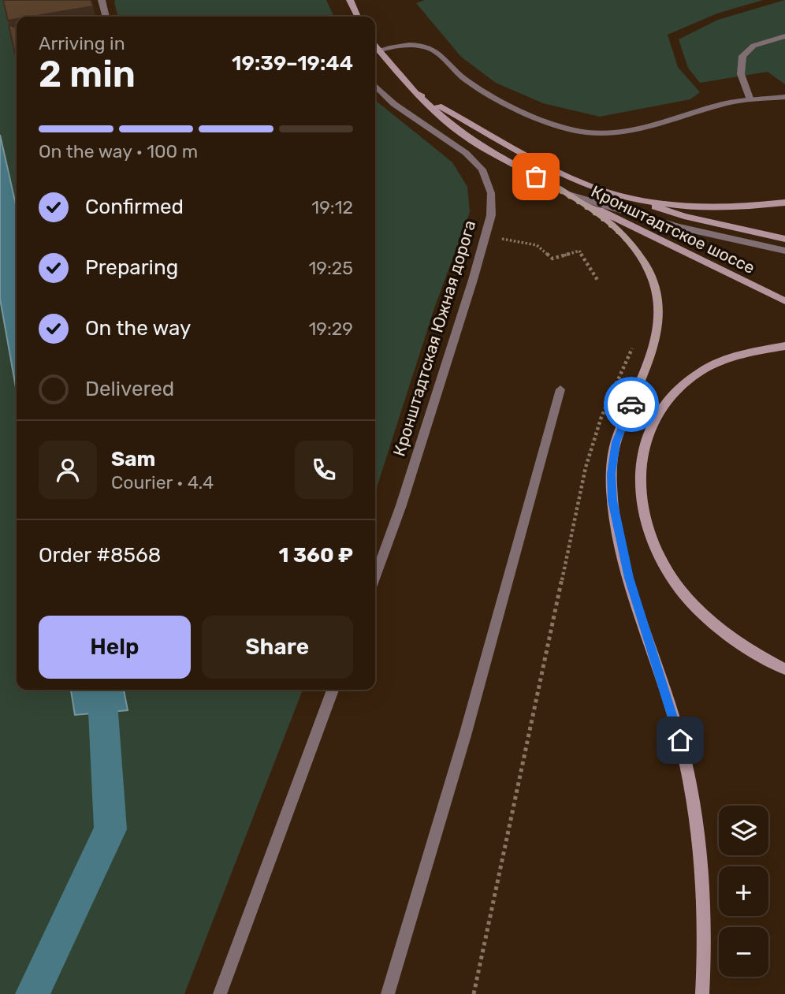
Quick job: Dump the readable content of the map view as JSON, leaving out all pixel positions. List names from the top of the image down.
{
  "streets": {
    "street": ["Кронштадтское шоссе", "Кронштадтская Южная дорога"]
  },
  "page": {
    "heading": ["2 min", "Arriving in", "19:39–19:44"],
    "panel": [
      "Sam",
      "Courier · 4.4",
      "Order #8568",
      "1 360 ₽"
    ],
    "bar": "On the way · 100 m",
    "list": [
      ["Confirmed", "19:12"],
      ["Preparing", "19:25"],
      ["On the way", "19:29"],
      "Delivered"
    ],
    "buttons": ["Help", "Share"],
    "map_buttons": ["+", "−"]
  }
}
